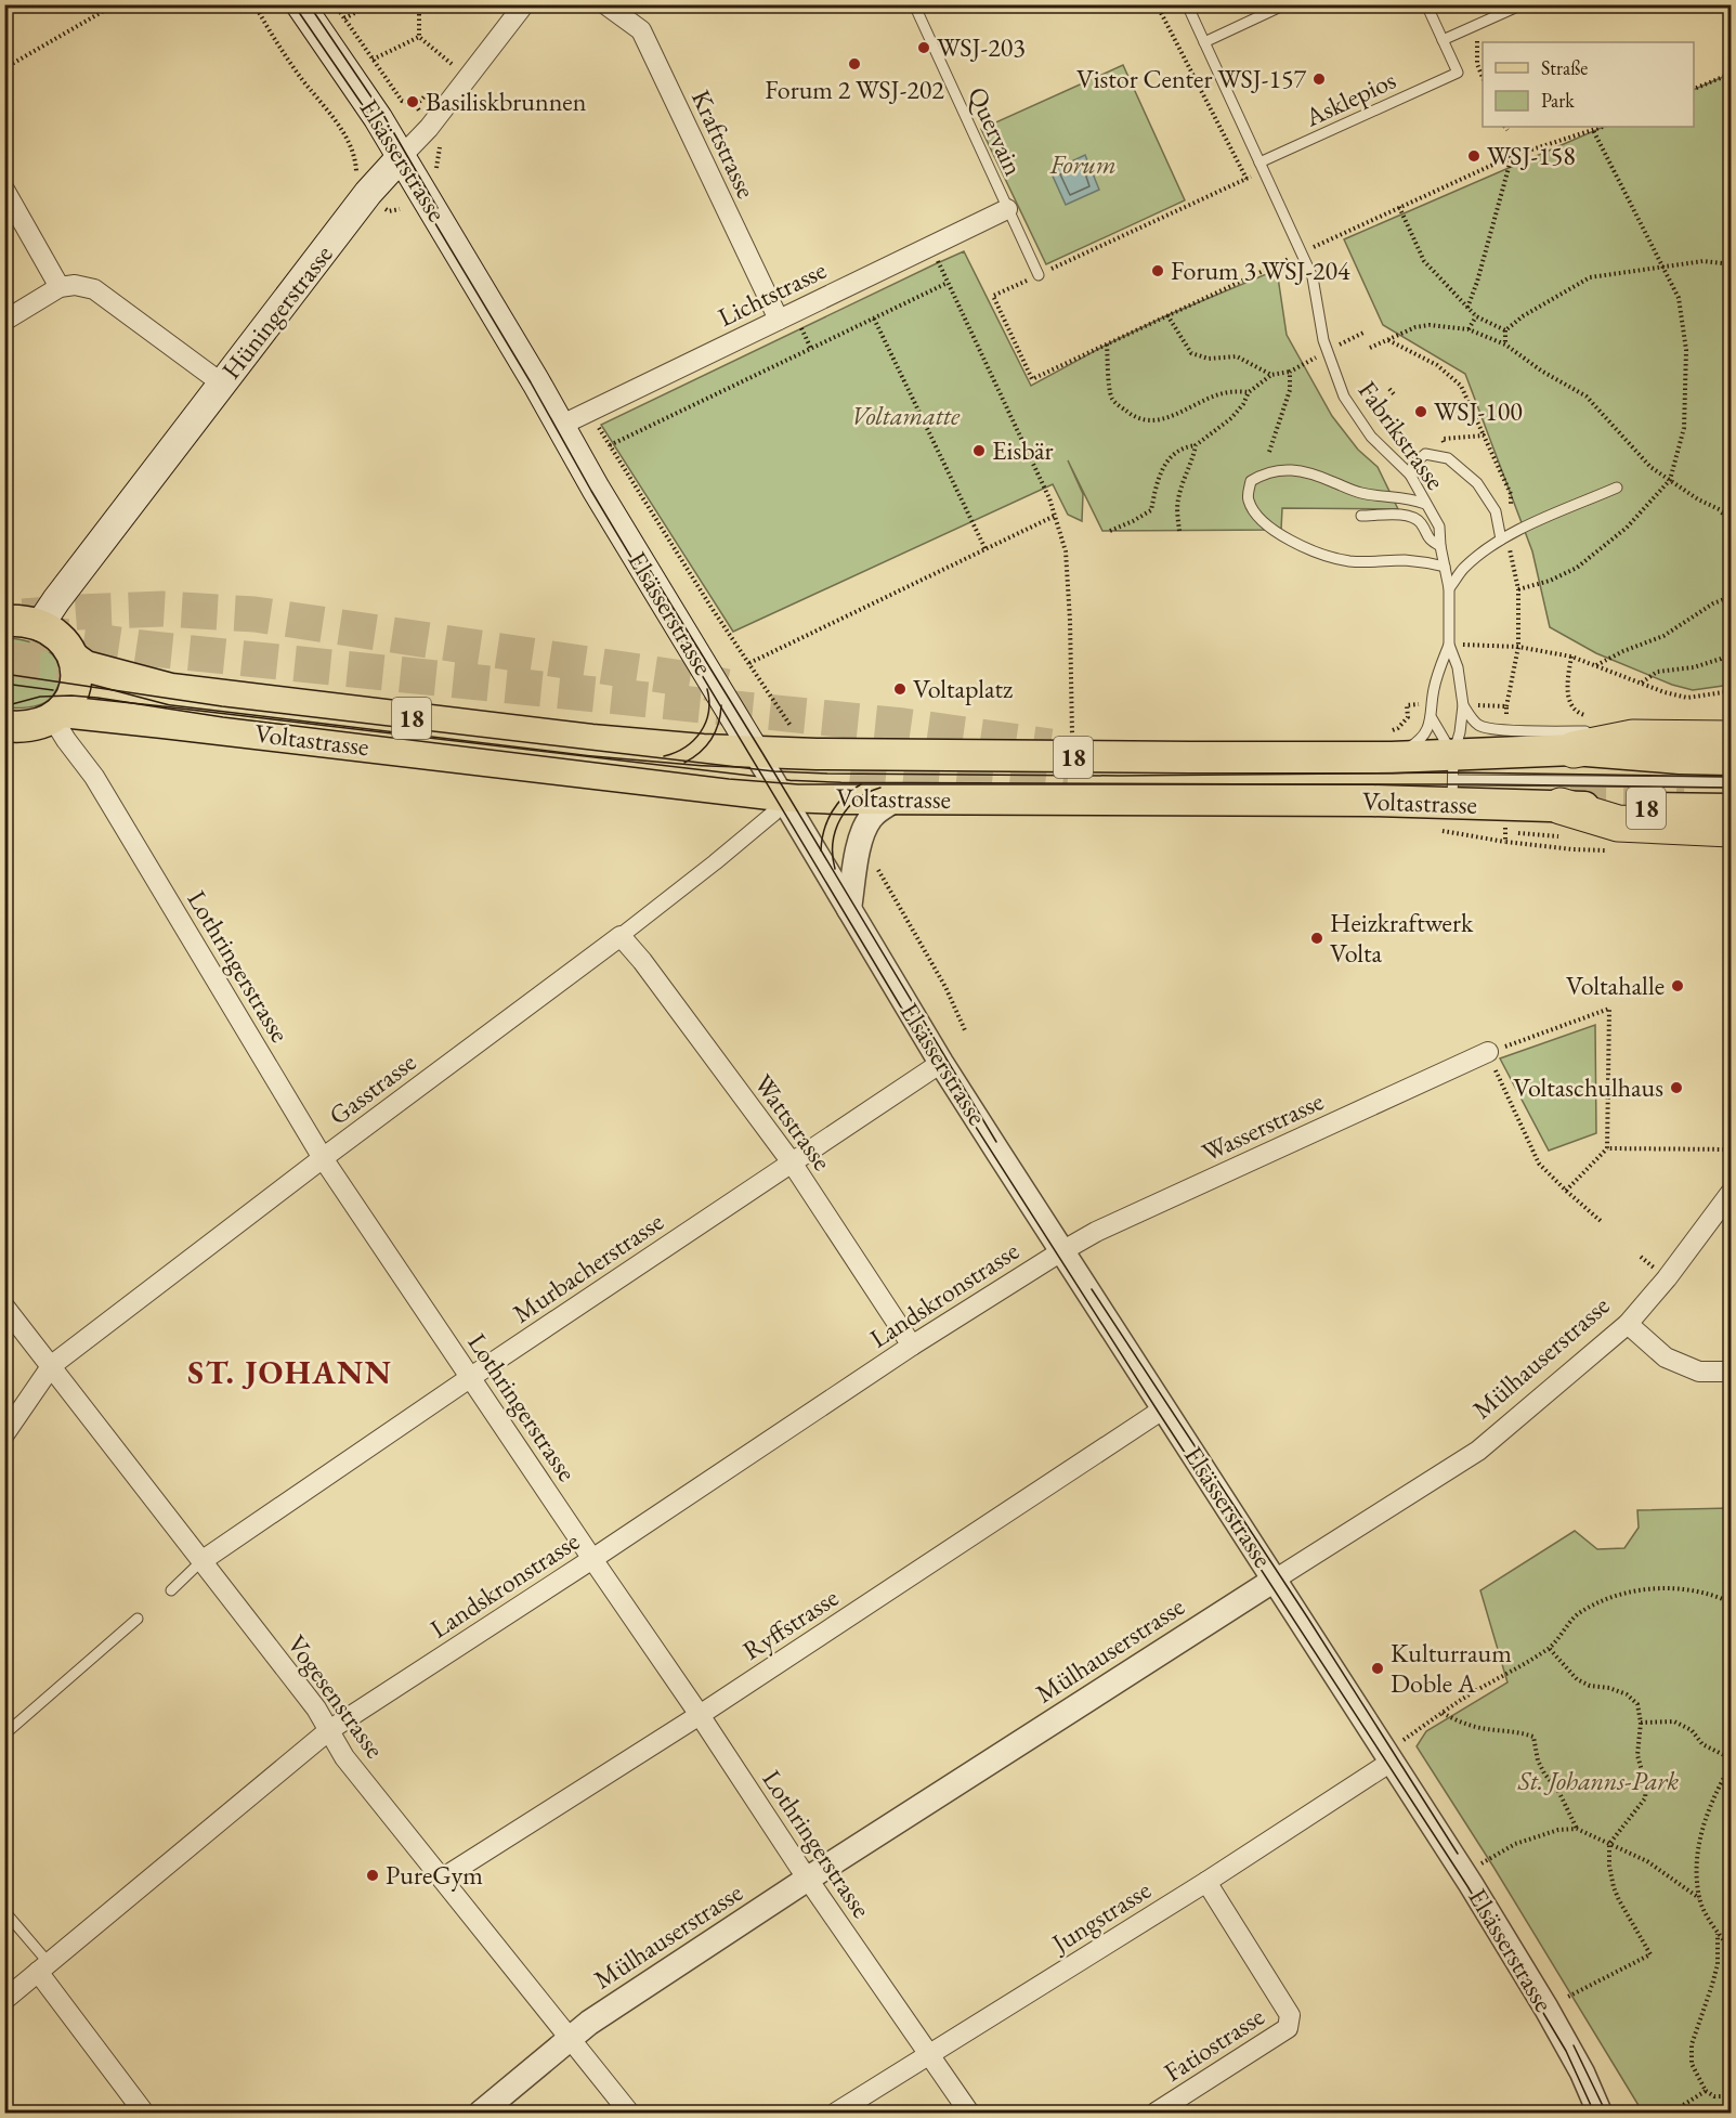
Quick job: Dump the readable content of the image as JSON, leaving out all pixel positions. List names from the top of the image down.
{
  "streets": {
    "main road": [
      "Elsässerstrasse",
      "Hüningerstrasse",
      "18",
      "Voltastrasse"
    ],
    "street": [
      "Kraftstrasse",
      "Lichtstrasse",
      "Lothringerstrasse",
      "Gasstrasse",
      "Wattstrasse",
      "Wasserstrasse",
      "Murbacherstrasse",
      "Landskronstrasse",
      "Mülhauserstrasse",
      "Ryffstrasse",
      "Vogesenstrasse",
      "Jungstrasse",
      "Fatiostrasse"
    ],
    "lane": ["Asklepios", "Quervain", "Fabrikstrasse"]
  },
  "crossings": [
    ["Asklepios", "Fabrikstrasse"],
    ["Quervain", "Lichtstrasse"],
    ["Kraftstrasse", "Lichtstrasse"],
    ["Elsässerstrasse", "Lichtstrasse"],
    ["Elsässerstrasse", "Hüningerstrasse"],
    ["Elsässerstrasse", "Voltastrasse"],
    ["Elsässerstrasse", "Gasstrasse"],
    ["Elsässerstrasse", "Wasserstrasse"],
    ["Elsässerstrasse", "Murbacherstrasse"],
    ["Elsässerstrasse", "Landskronstrasse"],
    ["Elsässerstrasse", "Mülhauserstrasse"],
    ["Elsässerstrasse", "Ryffstrasse"],
    ["Elsässerstrasse", "Jungstrasse"],
    ["Hüningerstrasse", "18"],
    ["Fabrikstrasse", "Voltastrasse"],
    ["18", "Voltastrasse"],
    ["18", "Lothringerstrasse"],
    ["Voltastrasse", "Lothringerstrasse"],
    ["Voltastrasse", "Gasstrasse"],
    ["Lothringerstrasse", "Gasstrasse"],
    ["Lothringerstrasse", "Murbacherstrasse"],
    ["Lothringerstrasse", "Landskronstrasse"],
    ["Lothringerstrasse", "Mülhauserstrasse"],
    ["Lothringerstrasse", "Ryffstrasse"],
    ["Lothringerstrasse", "Jungstrasse"],
    ["Gasstrasse", "Wattstrasse"],
    ["Gasstrasse", "Vogesenstrasse"],
    ["Wattstrasse", "Murbacherstrasse"],
    ["Wattstrasse", "Landskronstrasse"],
    ["Wasserstrasse", "Landskronstrasse"],
    ["Murbacherstrasse", "Vogesenstrasse"],
    ["Landskronstrasse", "Vogesenstrasse"],
    ["Mülhauserstrasse", "Vogesenstrasse"],
    ["Ryffstrasse", "Vogesenstrasse"],
    ["Jungstrasse", "Fatiostrasse"]
  ],
  "districts": ["ST. JOHANN"],
  "parks": ["Forum", "Voltamatte", "St. Johanns-Park"],
  "places": [
    "WSJ-203",
    "Forum 2 WSJ-202",
    "Vistor Center WSJ-157",
    "Basiliskbrunnen",
    "WSJ-158",
    "Forum 3 WSJ-204",
    "WSJ-100",
    "Eisbär",
    "Voltaplatz",
    "Heizkraftwerk Volta",
    "Voltahalle",
    "Voltaschulhaus",
    "Kulturraum Doble A",
    "PureGym"
  ],
  "legend": ["Straße", "Park"]
}
